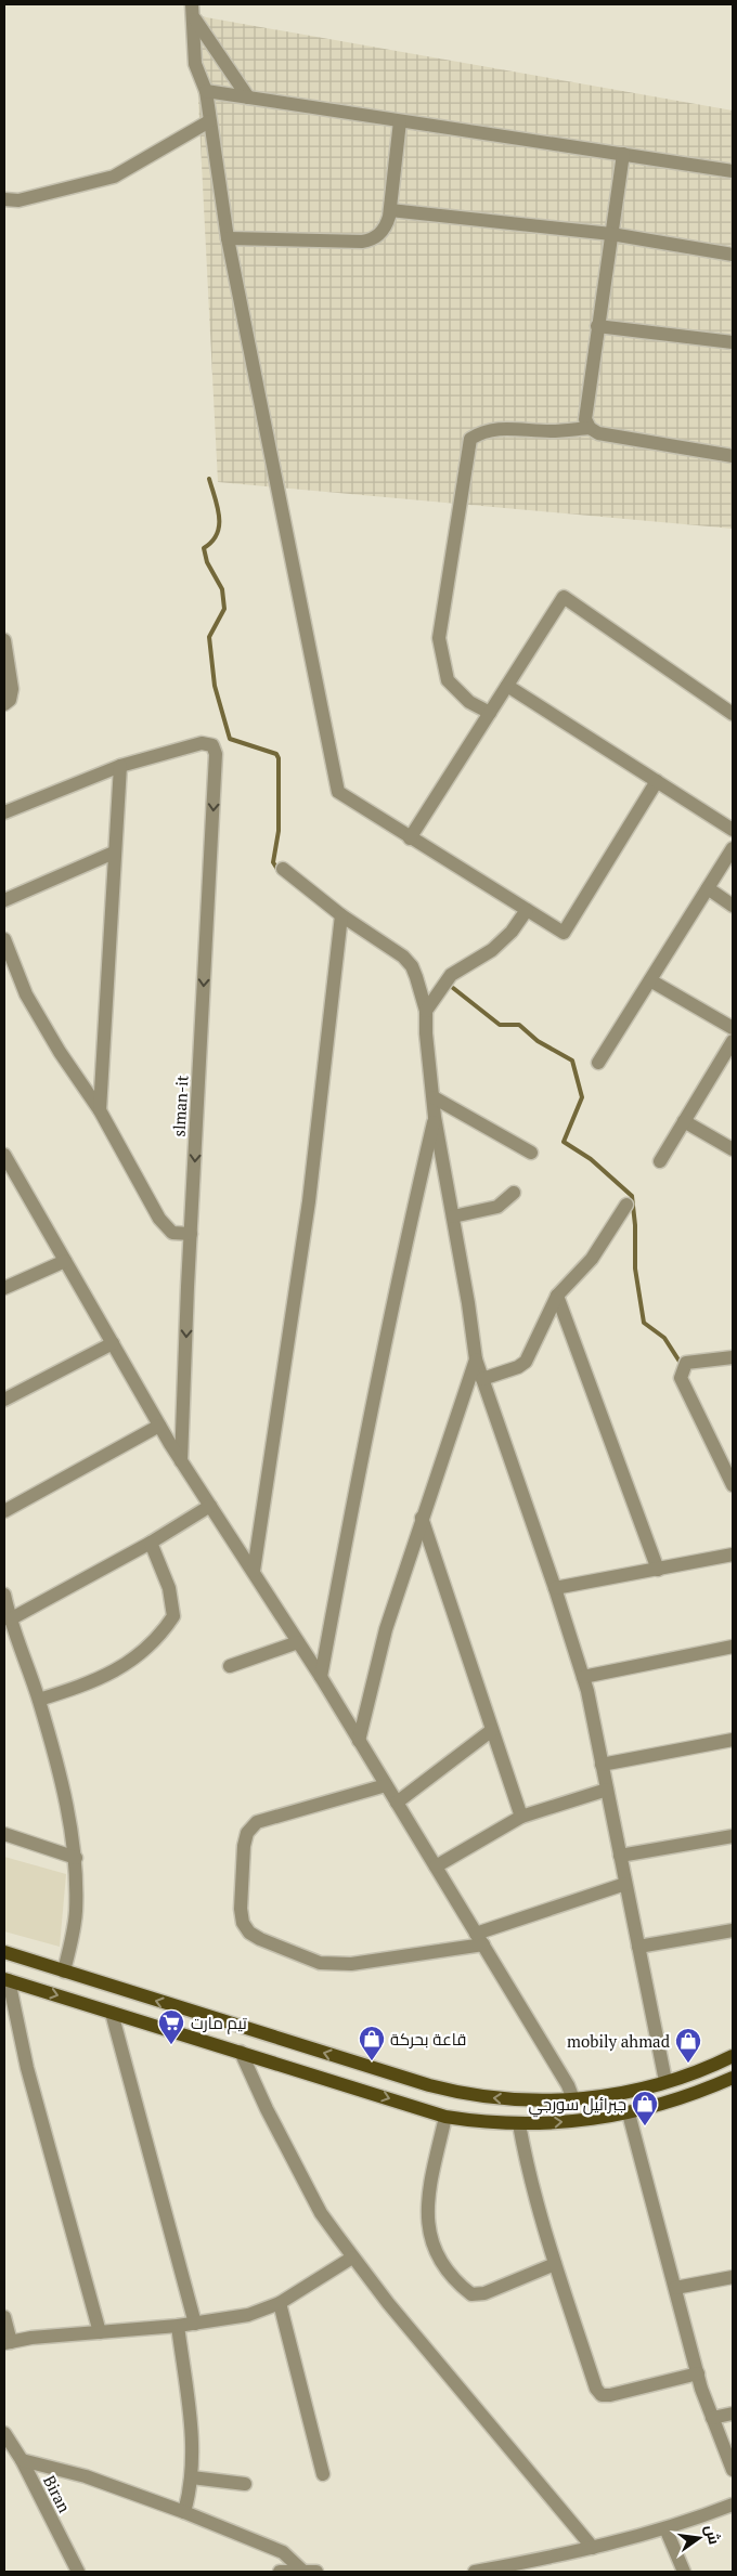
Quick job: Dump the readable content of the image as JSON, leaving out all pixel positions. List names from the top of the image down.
{
  "streets": {
    "street": ["slman-it", "Biran"]
  },
  "places": {
    "supermarket": ["تيم مارت"],
    "shop": ["قاعة بحركة", "mobily ahmad", "جبرائيل سورجي"]
  },
  "north": "right"
}
